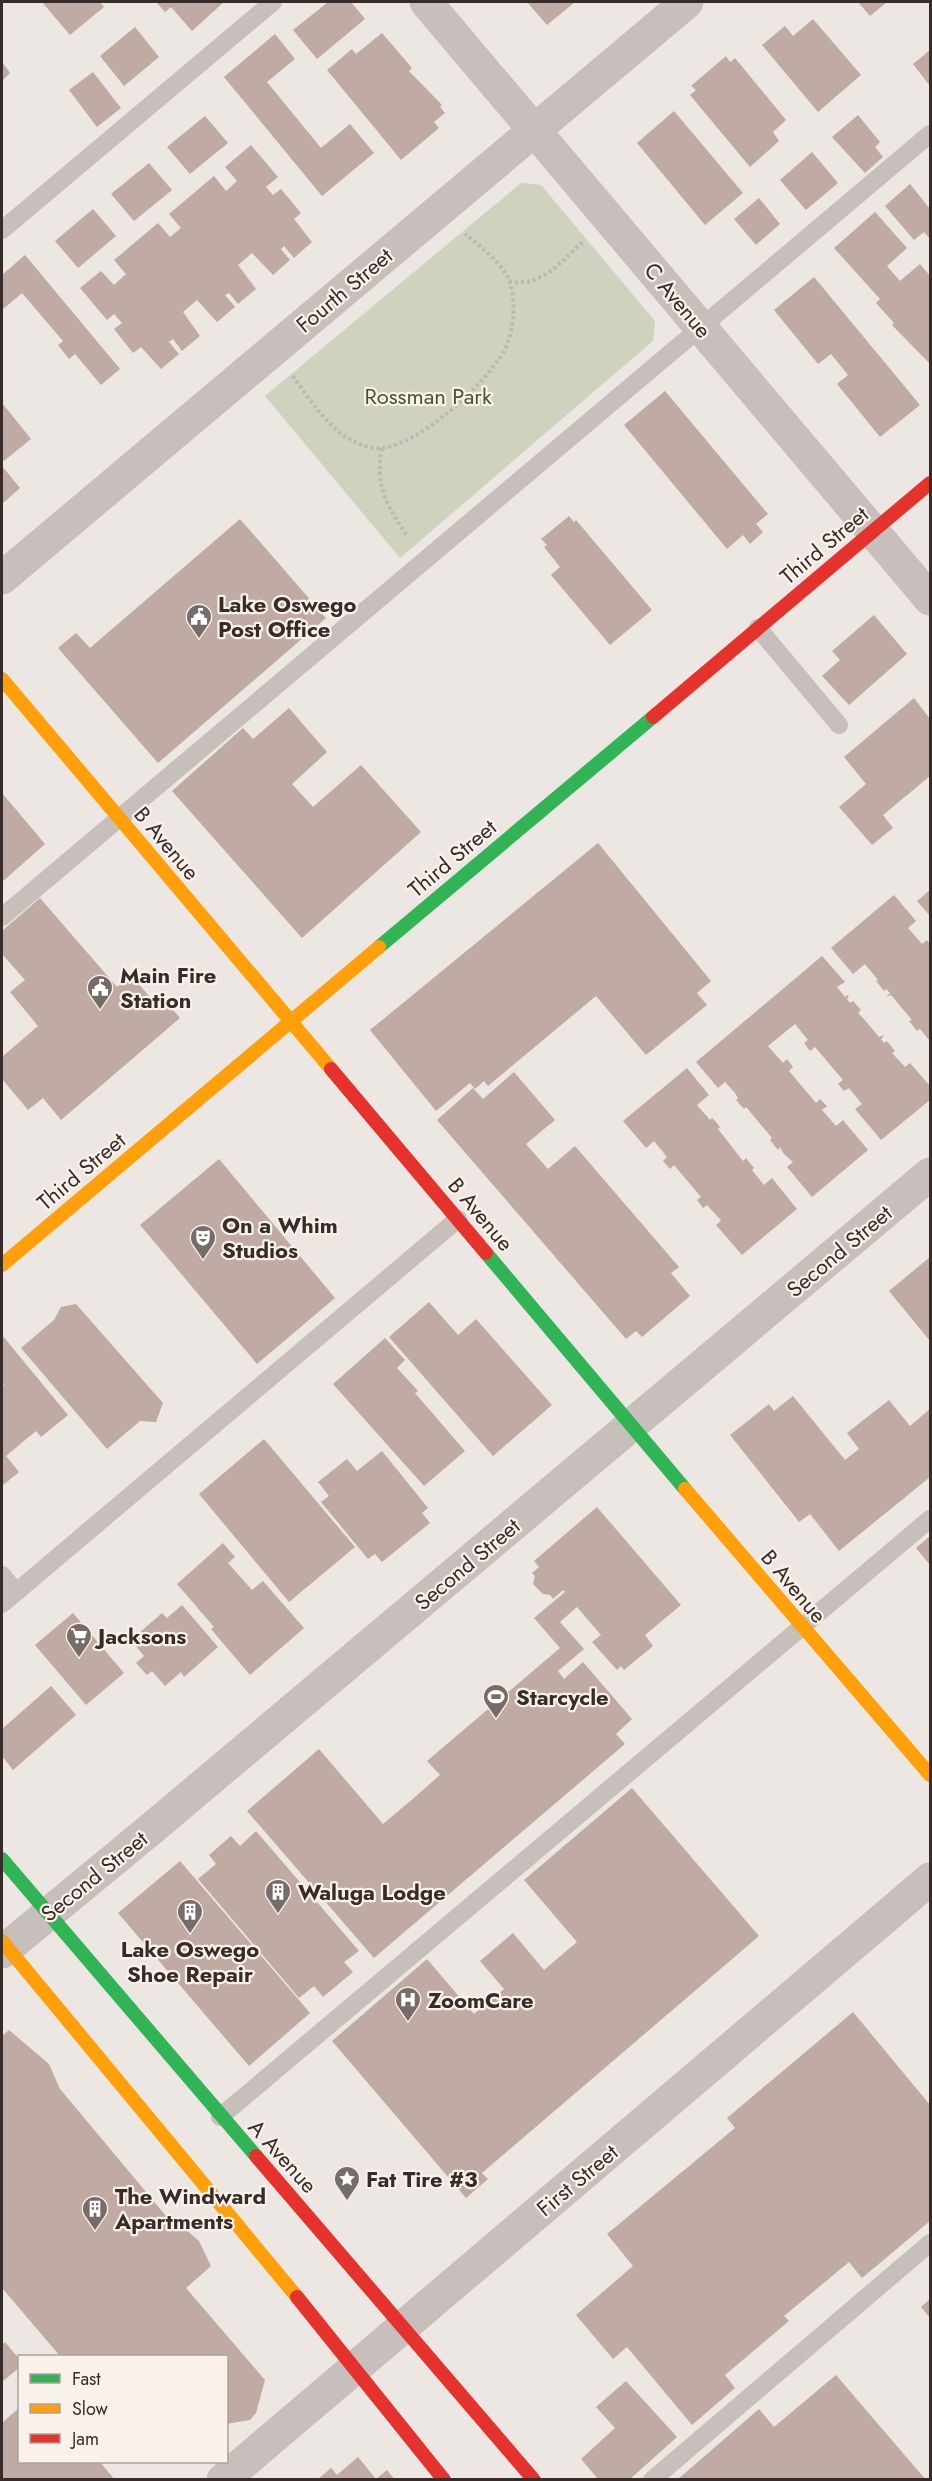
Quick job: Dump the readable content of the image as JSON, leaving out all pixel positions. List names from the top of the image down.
{
  "streets": {
    "street": [
      "Fourth Street",
      "C Avenue",
      "Third Street",
      "B Avenue",
      "Second Street",
      "A Avenue",
      "First Street"
    ]
  },
  "crossings": [
    ["Fourth Street", "C Avenue"],
    ["C Avenue", "Third Street"],
    ["Third Street", "B Avenue"],
    ["B Avenue", "Second Street"],
    ["Second Street", "A Avenue"],
    ["A Avenue", "First Street"]
  ],
  "parks": ["Rossman Park"],
  "places": {
    "public building": ["Lake Oswego Post Office", "Main Fire Station"],
    "theatre": ["On a Whim Studios"],
    "supermarket": ["Jacksons"],
    "sports": ["Starcycle"],
    "building": ["Waluga Lodge", "Lake Oswego Shoe Repair", "The Windward Apartments"],
    "hospital": ["ZoomCare"],
    "place": ["Fat Tire #3"]
  },
  "legend": ["Fast", "Slow", "Jam"]
}
